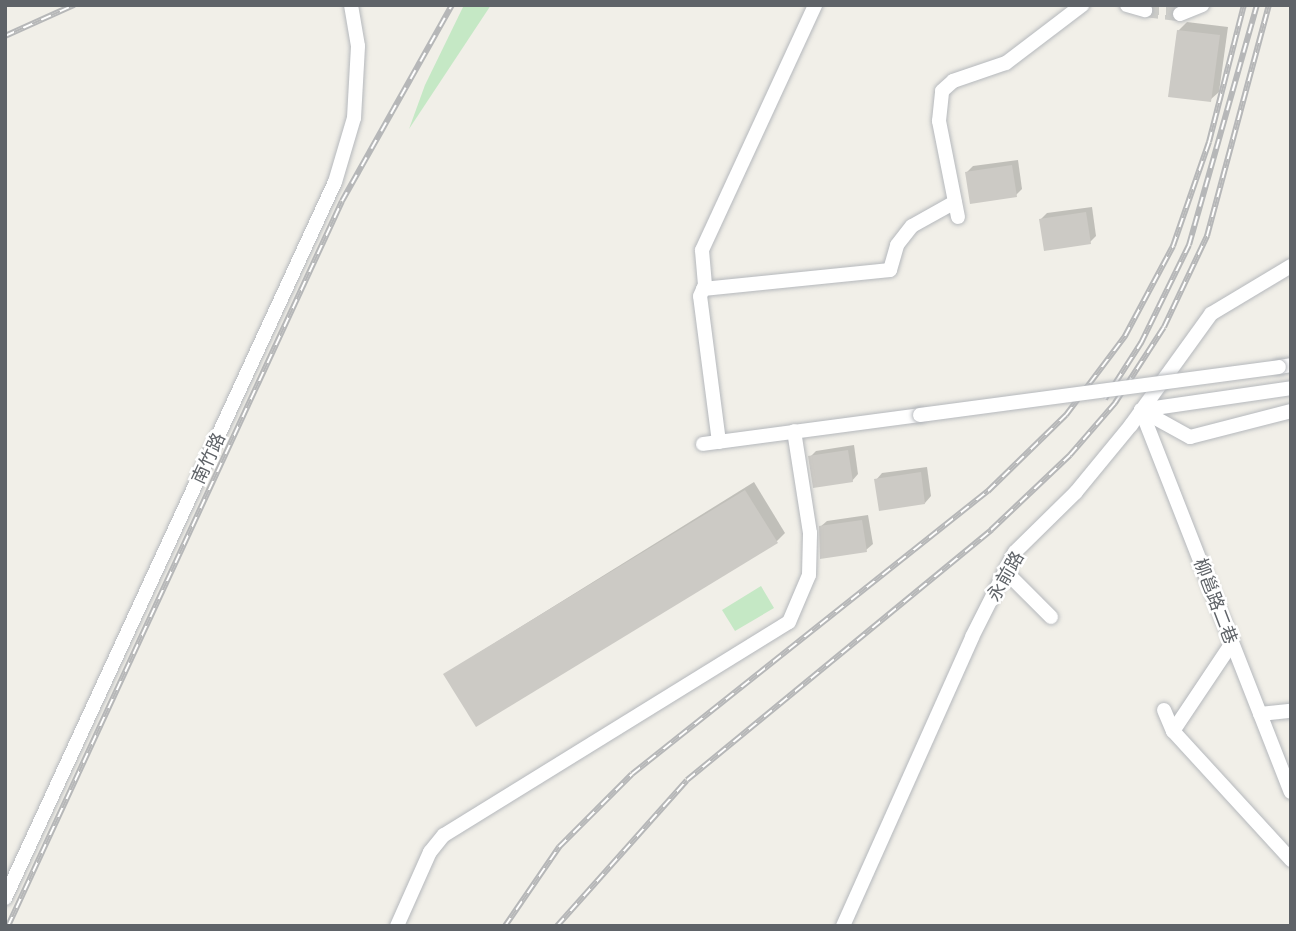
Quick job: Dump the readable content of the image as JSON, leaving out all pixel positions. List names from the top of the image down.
{
  "streets": {
    "street": ["南竹路", "永前路", "柳邕路二巷"]
  },
  "crossings": [
    ["永前路", "柳邕路二巷"]
  ]
}
